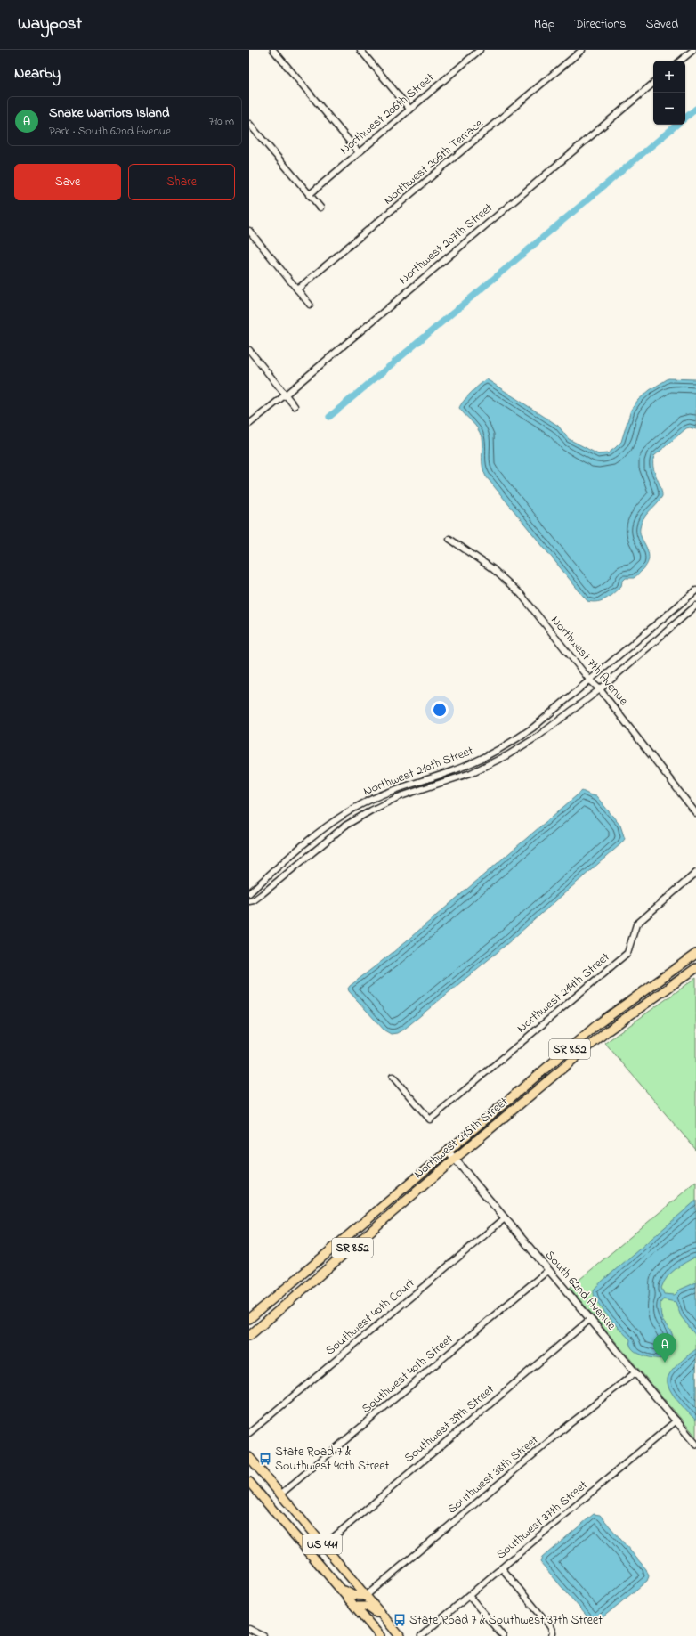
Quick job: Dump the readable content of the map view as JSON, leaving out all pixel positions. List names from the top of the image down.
{
  "streets": {
    "main road": ["SR 852", "Northwest 215th Street", "US 441"],
    "street": [
      "Northwest 206th Street",
      "Northwest 206th Terrace",
      "Northwest 207th Street",
      "Northwest 7th Avenue",
      "Northwest 210th Street",
      "Northwest 214th Street",
      "South 62nd Avenue",
      "Southwest 40th Court",
      "Southwest 40th Street",
      "Southwest 39th Street",
      "Southwest 38th Street",
      "Southwest 37th Street"
    ]
  },
  "crossings": [
    ["Northwest 7th Avenue", "Northwest 210th Street"],
    ["Northwest 215th Street", "South 62nd Avenue"],
    ["South 62nd Avenue", "Southwest 40th Court"],
    ["South 62nd Avenue", "Southwest 40th Street"],
    ["South 62nd Avenue", "Southwest 39th Street"],
    ["South 62nd Avenue", "Southwest 38th Street"],
    ["South 62nd Avenue", "Southwest 37th Street"],
    ["Southwest 40th Street", "US 441"],
    ["Southwest 39th Street", "US 441"],
    ["Southwest 38th Street", "US 441"]
  ],
  "places": {
    "bus stop": ["State Road 7 & Southwest 40th Street", "State Road 7 & Southwest 37th Street"]
  },
  "page": {
    "header": "Waypost",
    "nav": ["Map", "Directions", "Saved"],
    "heading": "Nearby",
    "map_buttons": ["+", "−"],
    "list": [
      {
        "mark": "A",
        "name": "Snake Warriors Island",
        "note": "Park · South 62nd Avenue",
        "value": "790 m"
      }
    ],
    "buttons": ["Save", "Share"],
    "pins": "A"
  }
}
